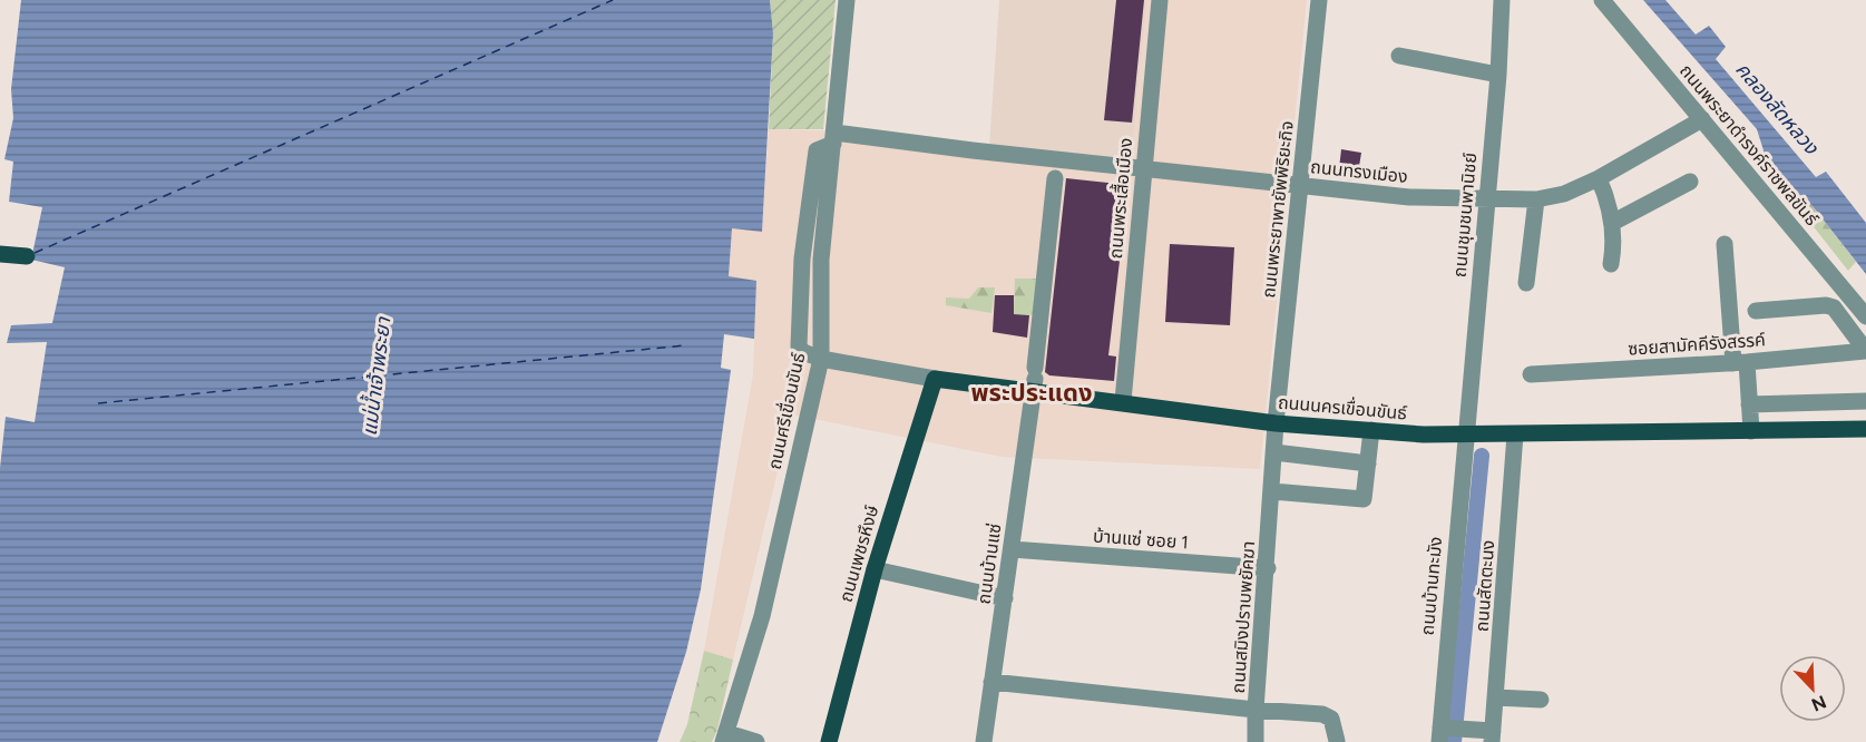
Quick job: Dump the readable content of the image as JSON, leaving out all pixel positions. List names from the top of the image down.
{
  "streets": {
    "main road": ["ถนนนครเขื่อนขันธ์", "ถนนเพชรหึงษ์"],
    "street": [
      "ถนนพระยาดำรงค์ราชพลขันธ์",
      "ถนนทรงเมือง",
      "ถนนพระเสื้อเมือง",
      "ถนนพระยาพายัพพิริยะกิจ",
      "ถนนชุมชนพานิชย์",
      "ซอยสามัคคีรังสรรค์",
      "ถนนศรีเขื่อนขันธ์",
      "บ้านแซ่ ซอย 1",
      "ถนนบ้านแซ่",
      "ถนนบ้านทะมัง",
      "ถนนสัตตะนง",
      "ถนนสมิงปราบพยัคฆา"
    ]
  },
  "crossings": [
    ["ถนนพระยาดำรงค์ราชพลขันธ์", "ถนนทรงเมือง"],
    ["ถนนทรงเมือง", "ถนนพระเสื้อเมือง"],
    ["ถนนทรงเมือง", "ถนนพระยาพายัพพิริยะกิจ"],
    ["ถนนทรงเมือง", "ถนนชุมชนพานิชย์"],
    ["ถนนทรงเมือง", "ถนนศรีเขื่อนขันธ์"],
    ["ถนนพระเสื้อเมือง", "ถนนนครเขื่อนขันธ์"],
    ["ถนนพระยาพายัพพิริยะกิจ", "ถนนนครเขื่อนขันธ์"],
    ["ถนนพระยาพายัพพิริยะกิจ", "ถนนสมิงปราบพยัคฆา"],
    ["ถนนชุมชนพานิชย์", "ถนนนครเขื่อนขันธ์"],
    ["ถนนชุมชนพานิชย์", "ถนนบ้านทะมัง"],
    ["ถนนนครเขื่อนขันธ์", "ถนนศรีเขื่อนขันธ์"],
    ["ถนนนครเขื่อนขันธ์", "ถนนเพชรหึงษ์"],
    ["ถนนนครเขื่อนขันธ์", "ถนนบ้านแซ่"],
    ["ถนนนครเขื่อนขันธ์", "ถนนบ้านทะมัง"],
    ["ถนนนครเขื่อนขันธ์", "ถนนสัตตะนง"],
    ["ถนนนครเขื่อนขันธ์", "ถนนสมิงปราบพยัคฆา"],
    ["บ้านแซ่ ซอย 1", "ถนนบ้านแซ่"],
    ["บ้านแซ่ ซอย 1", "ถนนสมิงปราบพยัคฆา"],
    ["ถนนบ้านแซ่", "ถนนสมิงปราบพยัคฆา"]
  ],
  "districts": ["พระประแดง"],
  "water": ["คลองลัดหลวง", "แม่น้ำเจ้าพระยา"],
  "north": "bottom right"
}
